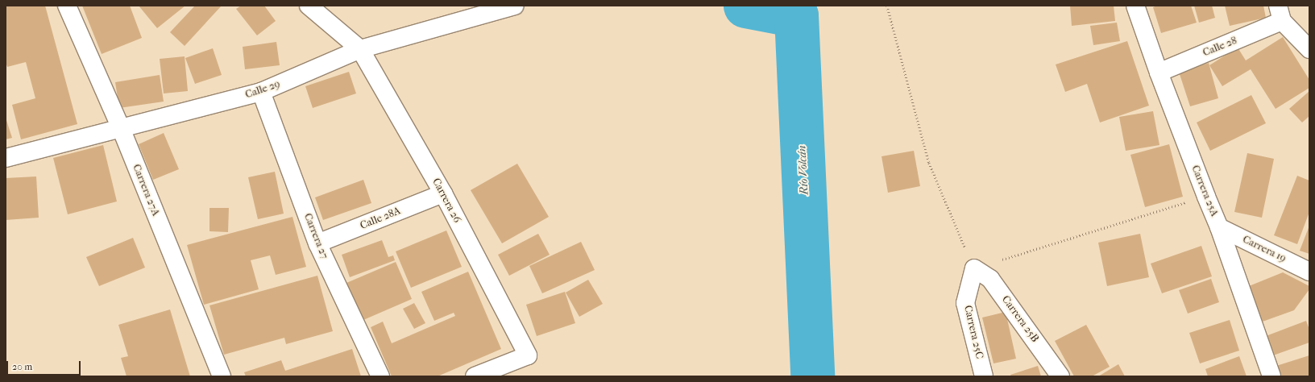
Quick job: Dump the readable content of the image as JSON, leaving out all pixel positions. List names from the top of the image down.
{
  "streets": {
    "street": [
      "Calle 28",
      "Calle 29",
      "Carrera 27A",
      "Carrera 25A",
      "Carrera 26",
      "Calle 28A",
      "Carrera 27",
      "Carrera 19",
      "Carrera 25B",
      "Carrera 25C"
    ]
  },
  "crossings": [
    ["Calle 28", "Carrera 25A"],
    ["Calle 29", "Carrera 27A"],
    ["Calle 29", "Carrera 26"],
    ["Calle 29", "Carrera 27"],
    ["Carrera 25A", "Carrera 19"],
    ["Carrera 26", "Calle 28A"],
    ["Calle 28A", "Carrera 27"],
    ["Carrera 25B", "Carrera 25C"]
  ],
  "water": ["Río Volcán"],
  "scale_bar": "20 m"
}
